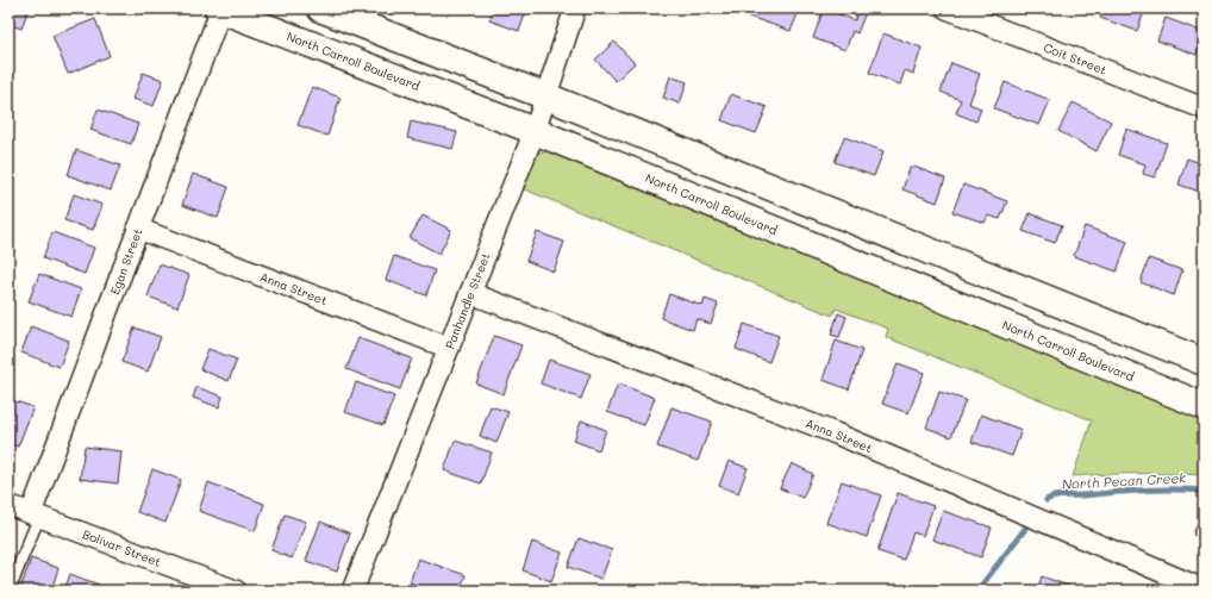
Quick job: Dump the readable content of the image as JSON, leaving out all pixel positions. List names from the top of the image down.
{
  "streets": {
    "main road": ["North Carroll Boulevard"],
    "street": [
      "Coit Street",
      "Egan Street",
      "Anna Street",
      "Panhandle Street",
      "Bolivar Street"
    ]
  },
  "crossings": [
    ["North Carroll Boulevard", "Egan Street"],
    ["North Carroll Boulevard", "Panhandle Street"],
    ["Egan Street", "Anna Street"],
    ["Egan Street", "Bolivar Street"],
    ["Anna Street", "Panhandle Street"]
  ],
  "water": ["North Pecan Creek"]
}
